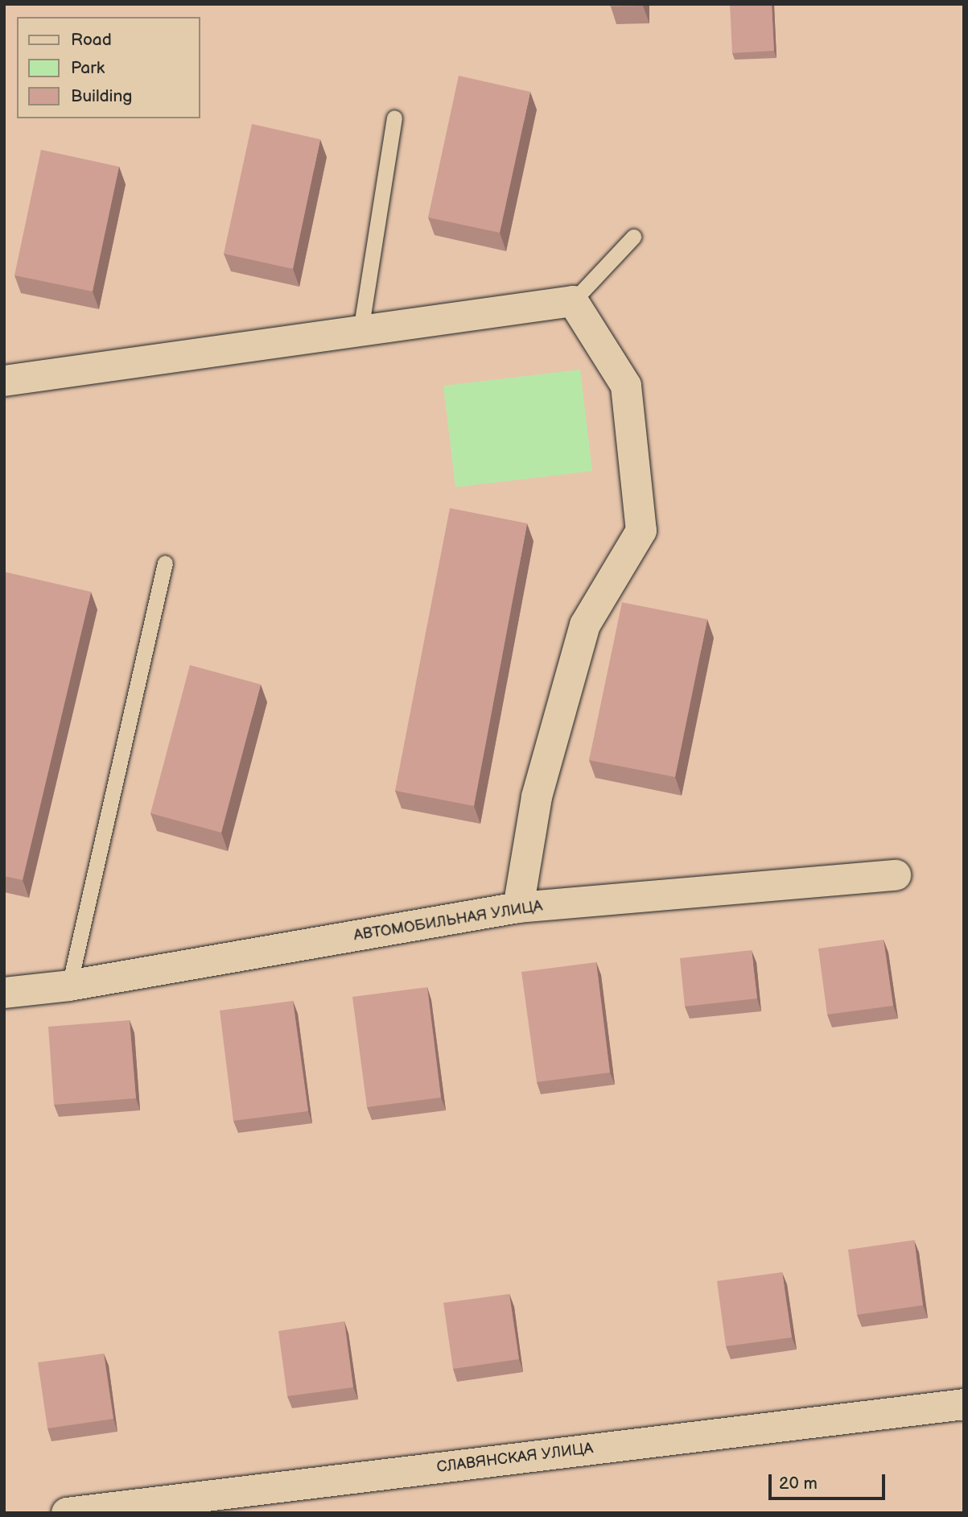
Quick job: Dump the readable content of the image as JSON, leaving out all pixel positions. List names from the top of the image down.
{
  "streets": {
    "street": ["АВТОМОБИЛЬНАЯ УЛИЦА", "СЛАВЯНСКАЯ УЛИЦА"]
  },
  "legend": ["Road", "Park", "Building"],
  "scale_bar": "20 m"
}
